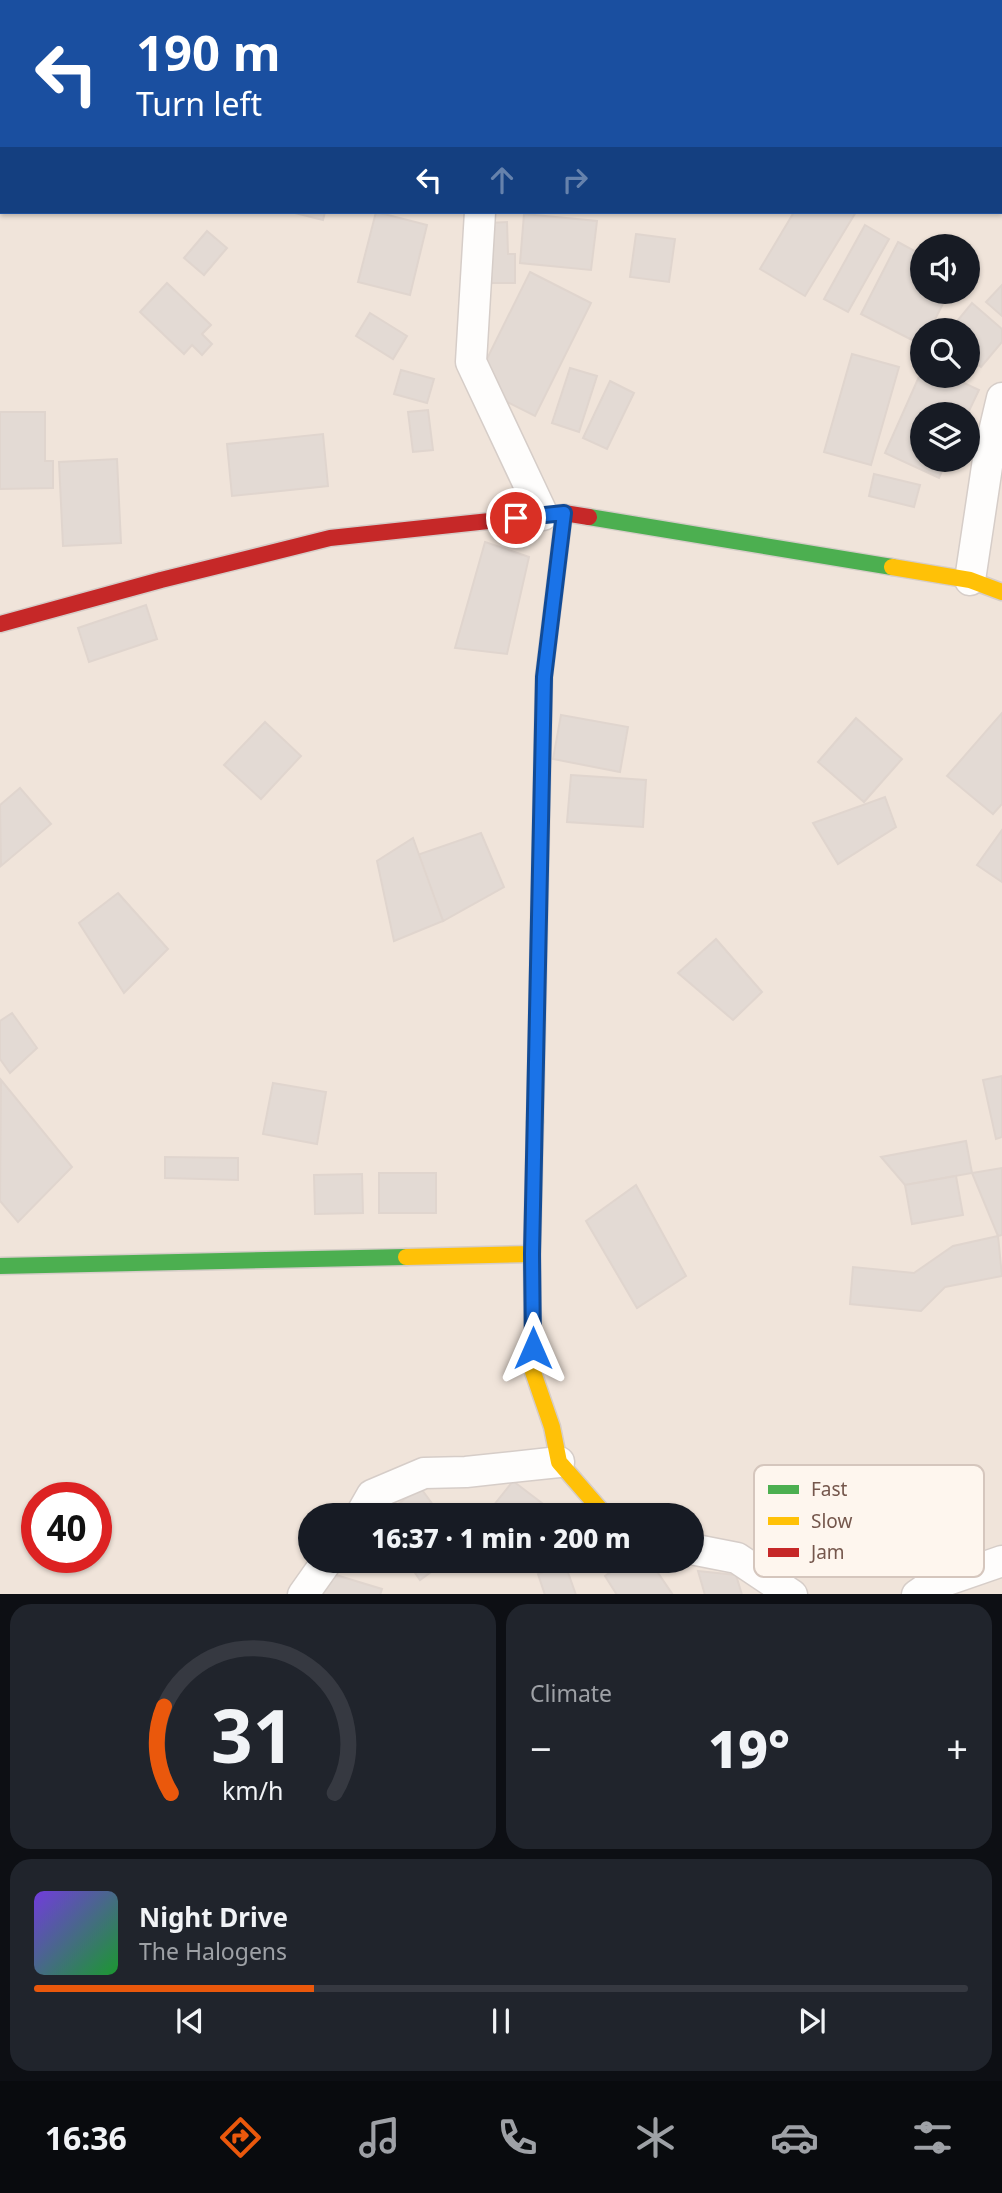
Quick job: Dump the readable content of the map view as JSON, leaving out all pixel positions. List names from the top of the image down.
{
  "legend": ["Fast", "Slow", "Jam"],
  "page": {
    "turn": ["190 m", "Turn left"],
    "limit": "40",
    "trip": "16:37 · 1 min · 200 m",
    "tile": "Climate",
    "heat": ["−", "19°", "+"],
    "song": ["Night Drive", "The Halogens"],
    "tabs": "16:36",
    "gauge": ["31", "km/h"]
  }
}
